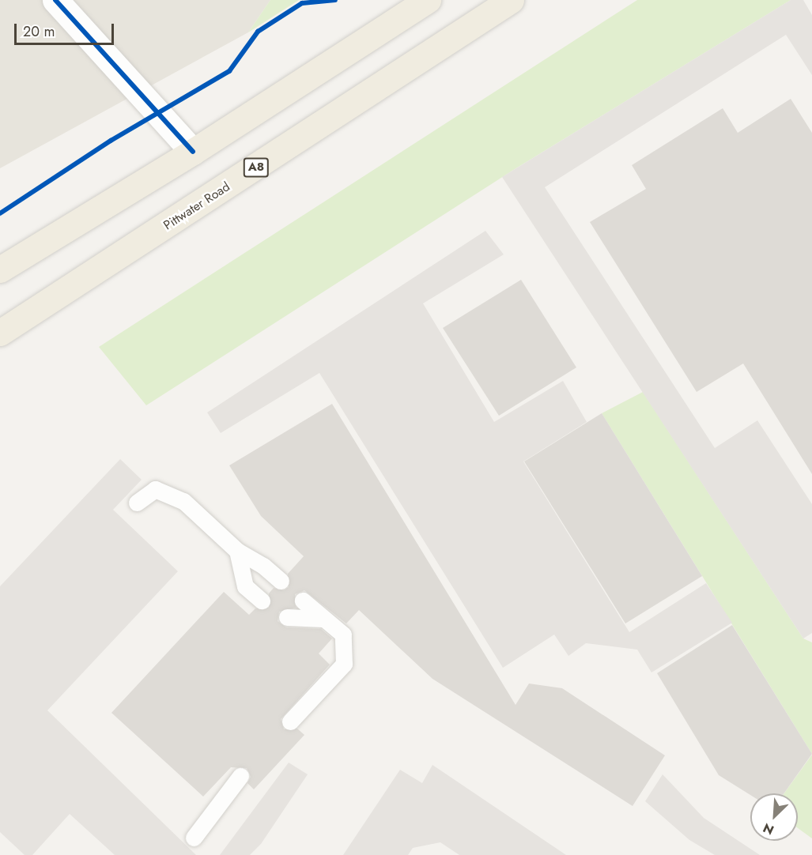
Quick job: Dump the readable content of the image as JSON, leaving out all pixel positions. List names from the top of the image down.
{
  "streets": {
    "highway": ["A8", "Pittwater Road"]
  },
  "scale_bar": "20 m",
  "north": "bottom left"
}
